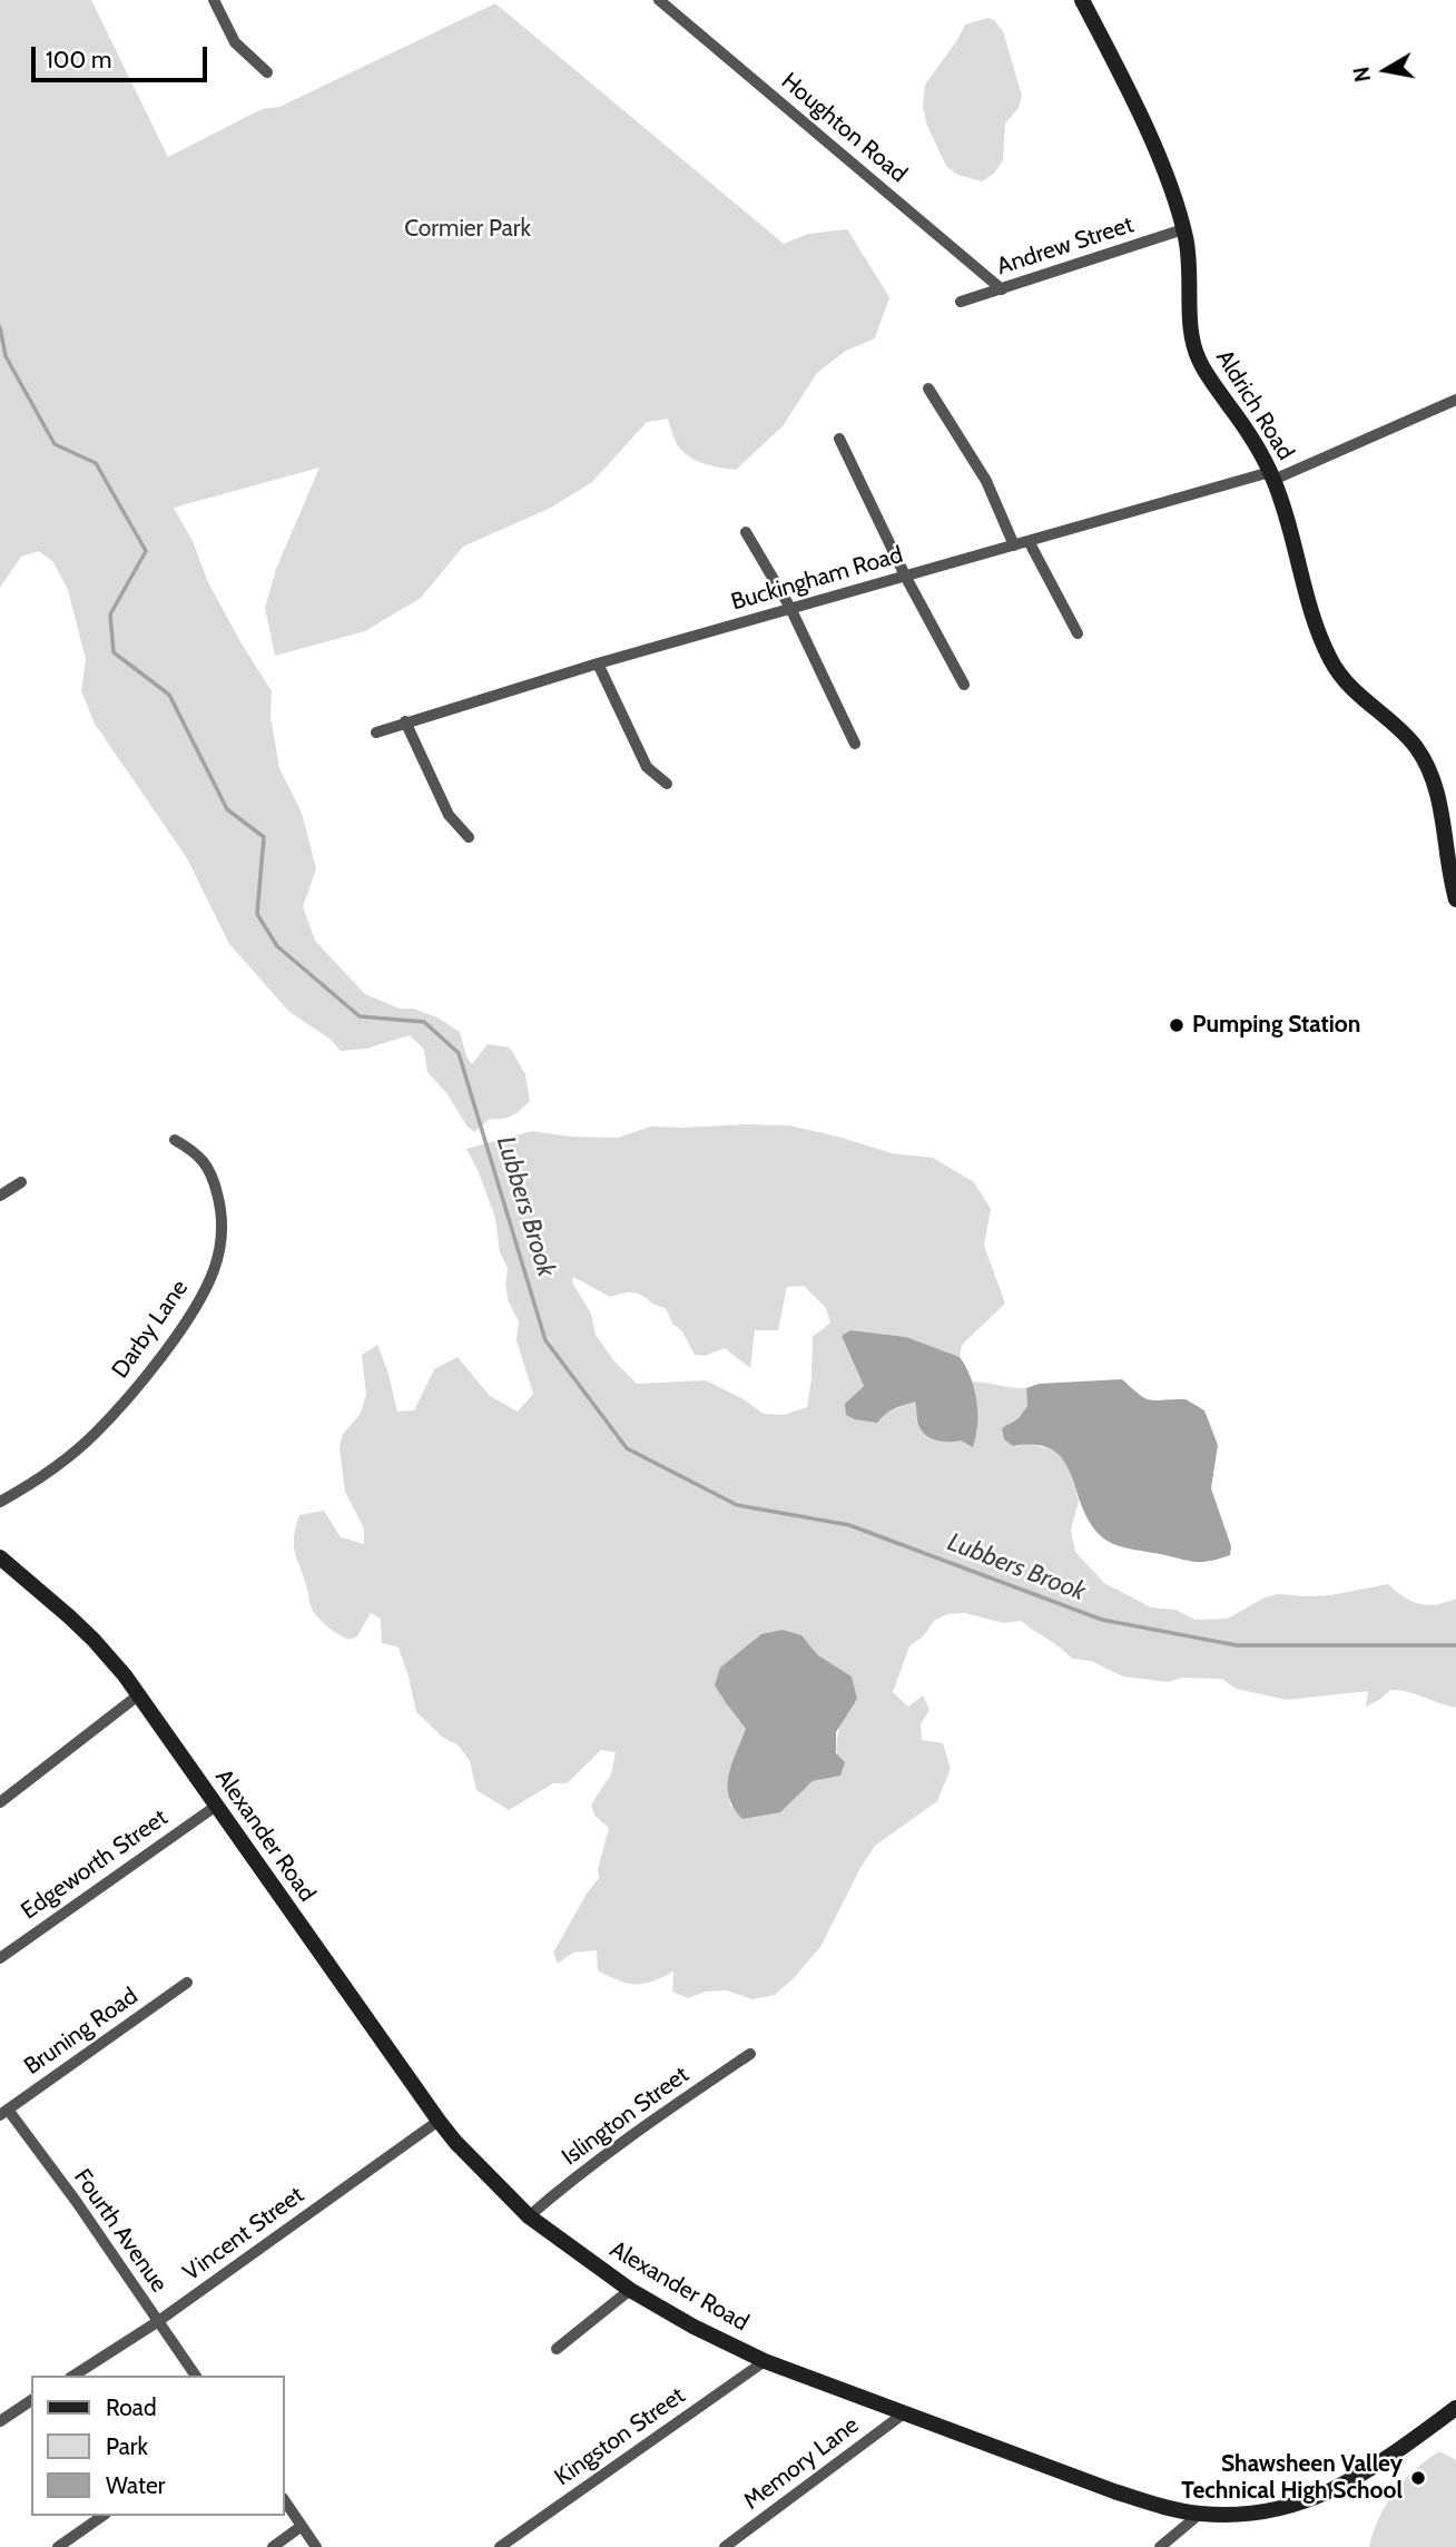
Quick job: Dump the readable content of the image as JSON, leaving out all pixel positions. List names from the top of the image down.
{
  "streets": {
    "street": [
      "Houghton Road",
      "Andrew Street",
      "Aldrich Road",
      "Buckingham Road",
      "Darby Lane",
      "Alexander Road",
      "Edgeworth Street",
      "Bruning Road",
      "Islington Street",
      "Fourth Avenue",
      "Vincent Street",
      "Kingston Street",
      "Memory Lane"
    ]
  },
  "crossings": [
    ["Houghton Road", "Andrew Street"],
    ["Andrew Street", "Aldrich Road"],
    ["Aldrich Road", "Buckingham Road"],
    ["Alexander Road", "Edgeworth Street"],
    ["Alexander Road", "Islington Street"],
    ["Alexander Road", "Vincent Street"],
    ["Alexander Road", "Kingston Street"],
    ["Alexander Road", "Memory Lane"],
    ["Bruning Road", "Fourth Avenue"],
    ["Fourth Avenue", "Vincent Street"]
  ],
  "water": ["Lubbers Brook"],
  "parks": ["Cormier Park"],
  "places": ["Pumping Station", "Shawsheen Valley Technical High School"],
  "legend": ["Road", "Park", "Water"],
  "scale_bar": "100 m",
  "north": "left"
}
